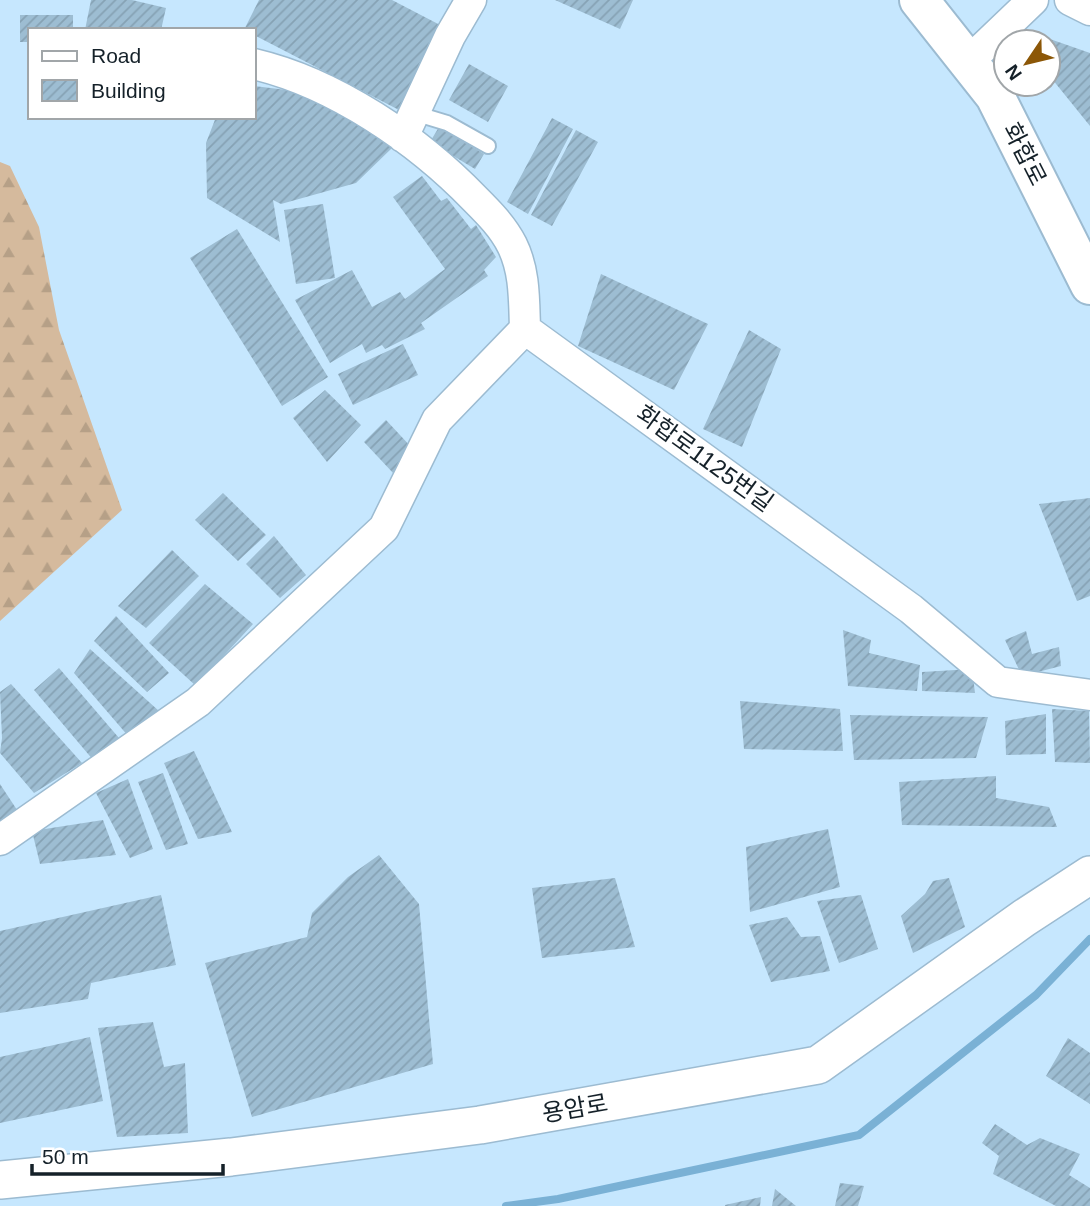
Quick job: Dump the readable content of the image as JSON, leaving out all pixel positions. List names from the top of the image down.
{
  "streets": {
    "main road": ["화합로"],
    "street": ["화합로1125번길", "용암로"]
  },
  "legend": ["Road", "Building"],
  "scale_bar": "50 m",
  "north": "bottom left"
}
